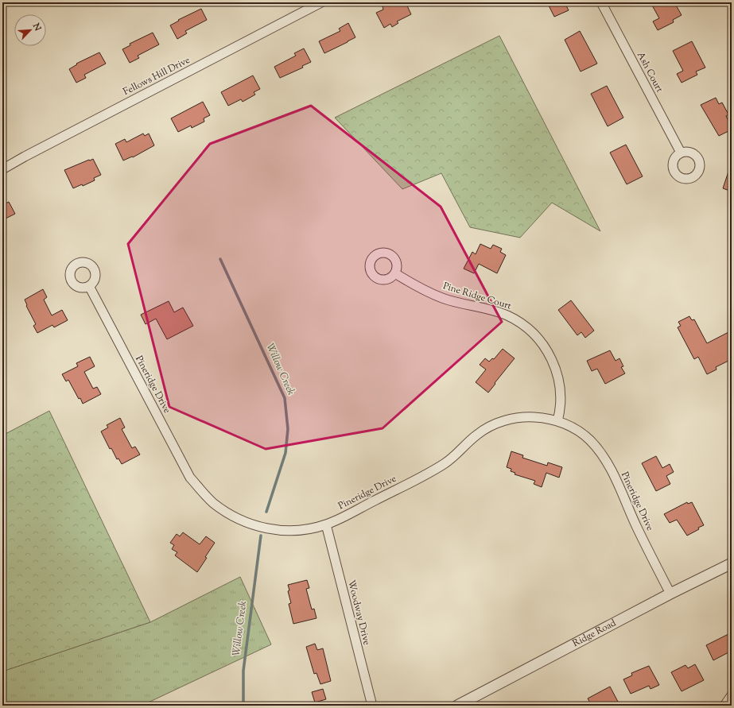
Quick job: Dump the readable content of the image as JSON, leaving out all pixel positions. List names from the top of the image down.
{
  "streets": {
    "street": [
      "Ash Court",
      "Fellows Hill Drive",
      "Pine Ridge Court",
      "Pineridge Drive",
      "Woodway Drive",
      "Ridge Road"
    ]
  },
  "crossings": [
    ["Pine Ridge Court", "Pineridge Drive"],
    ["Pineridge Drive", "Woodway Drive"],
    ["Pineridge Drive", "Ridge Road"]
  ],
  "water": ["Willow Creek"],
  "north": "top right"
}
